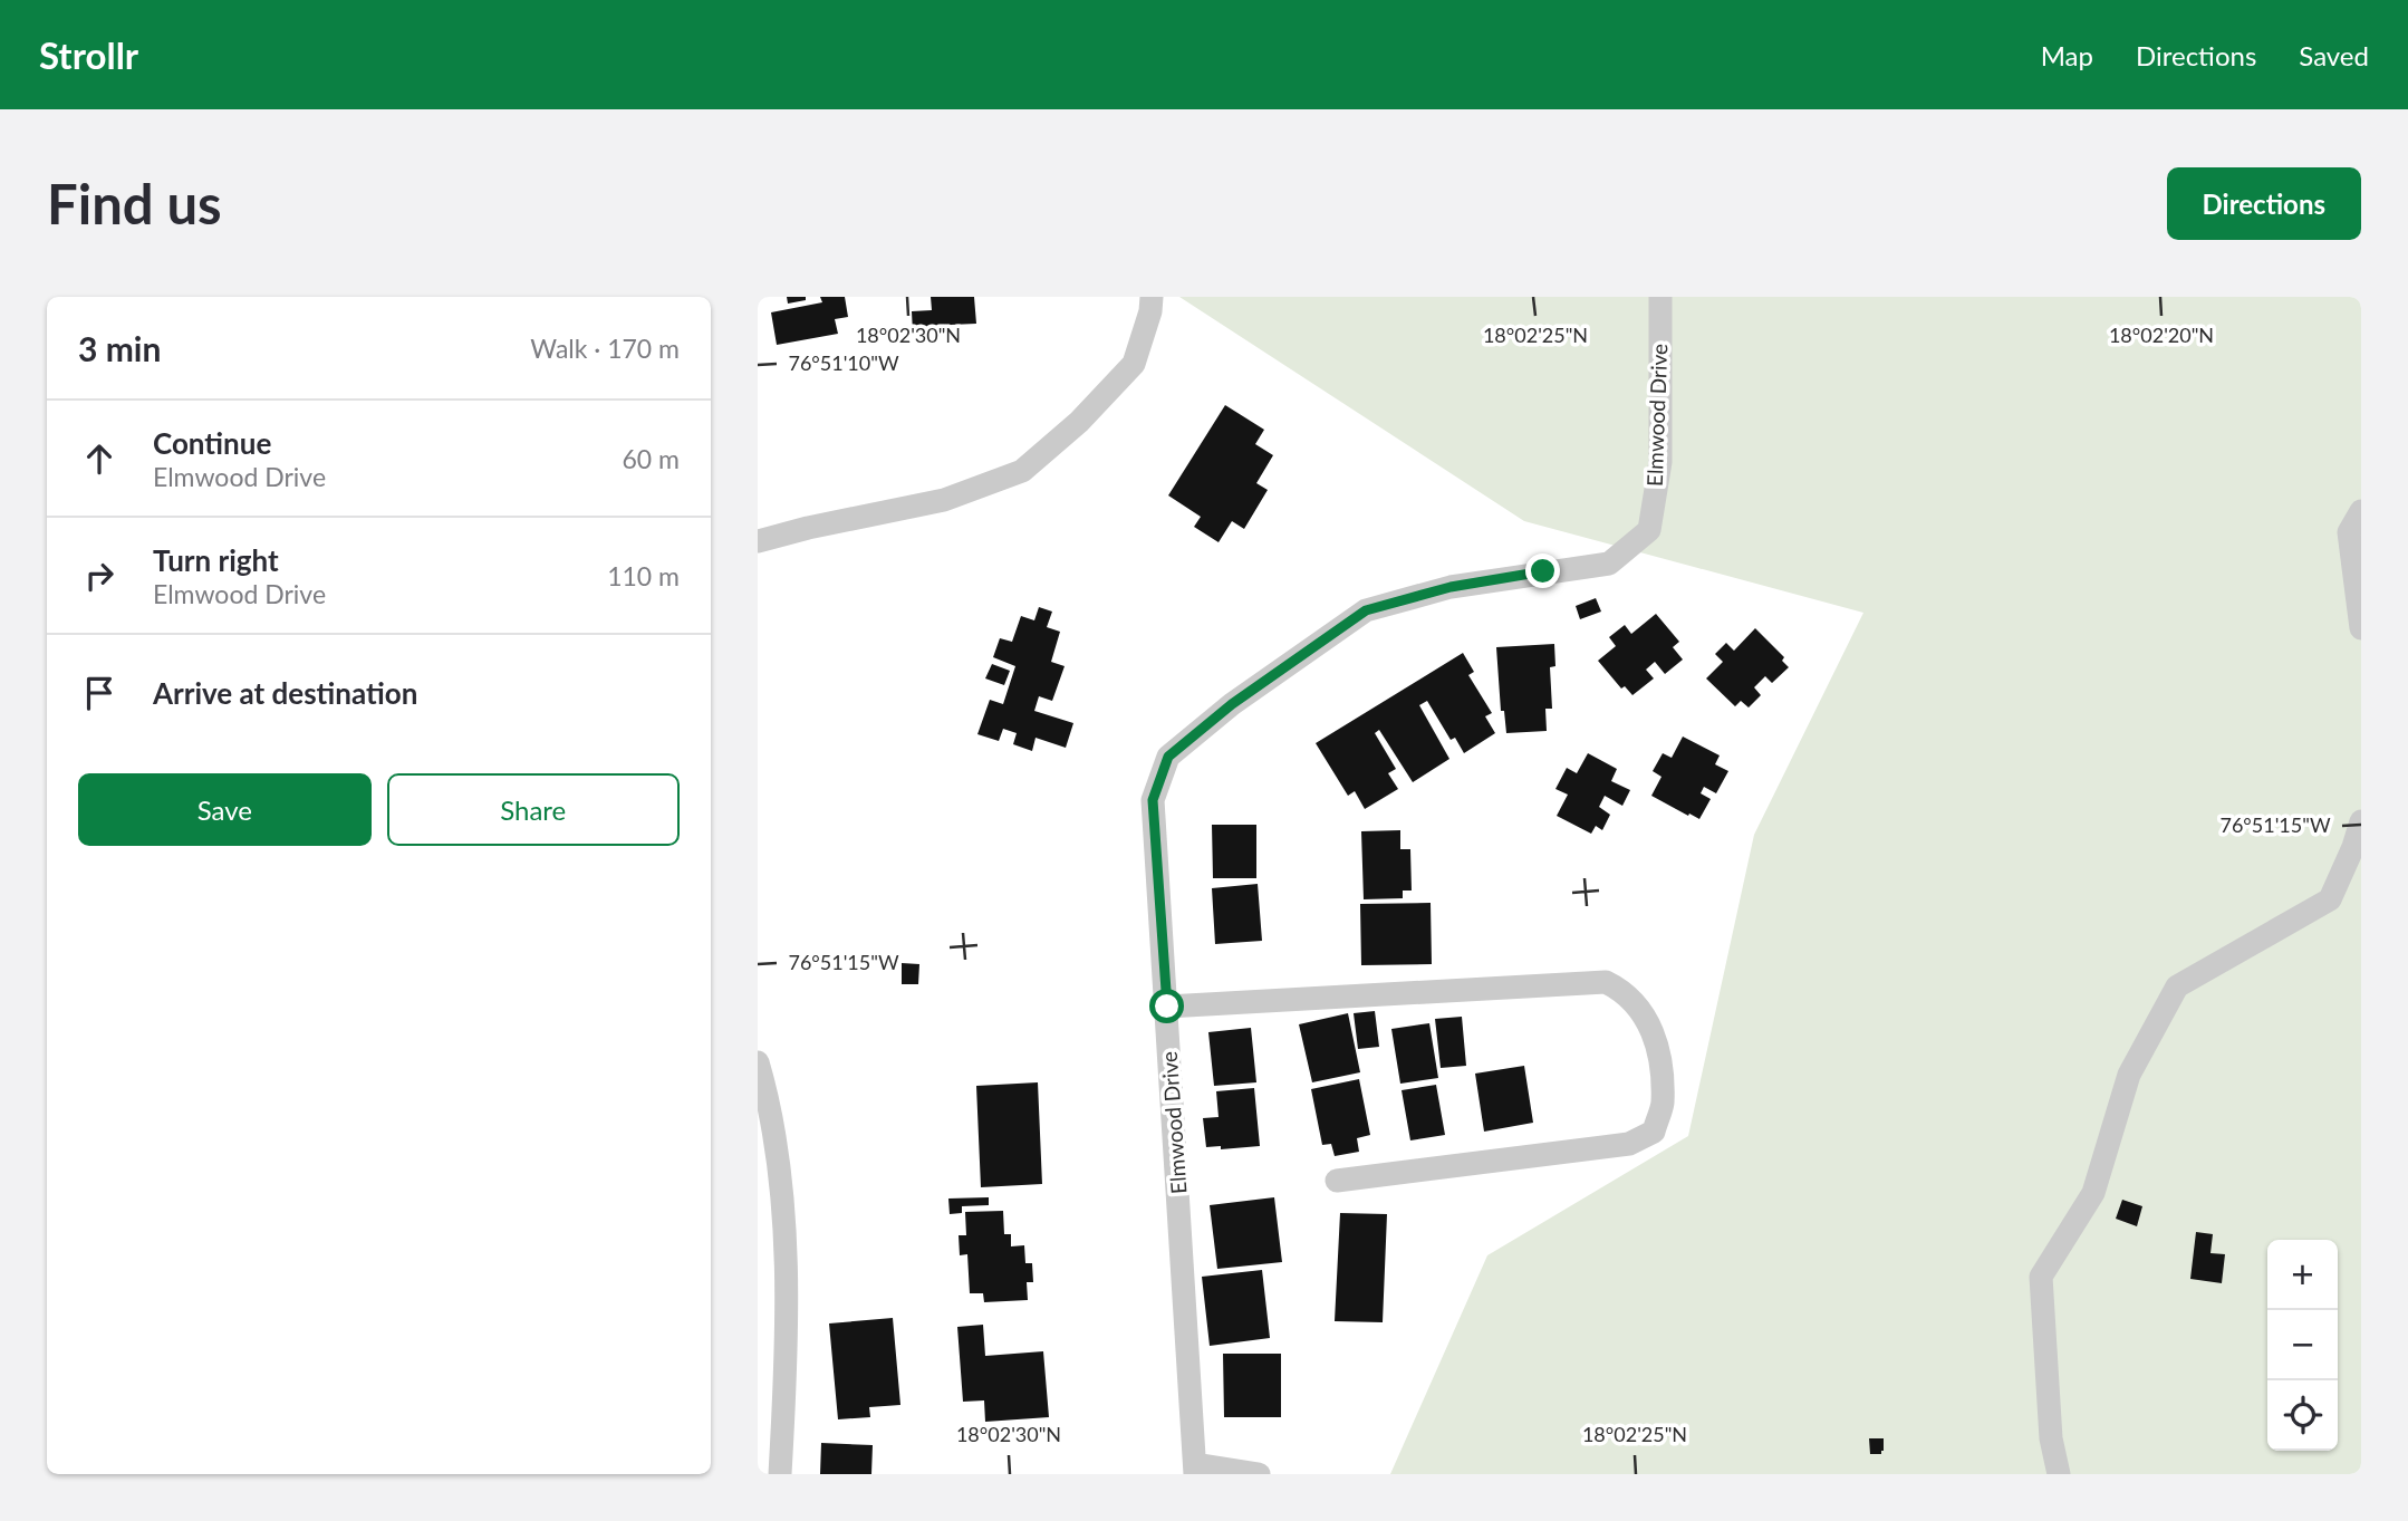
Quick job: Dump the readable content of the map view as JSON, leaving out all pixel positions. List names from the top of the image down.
{
  "streets": {
    "street": ["Elmwood Drive"]
  },
  "page": {
    "header": "Strollr",
    "nav": ["Map", "Directions", "Saved"],
    "buttons": [
      "Directions",
      ["Save", "Share"]
    ],
    "title": "Find us",
    "heading": ["3 min", "Walk · 170 m"],
    "list": [
      ["Continue", "Elmwood Drive", "60 m"],
      ["Turn right", "Elmwood Drive", "110 m"],
      "Arrive at destination"
    ],
    "map_buttons": ["+", "−"]
  },
  "coordinates": [
    "18°02'30\"N",
    "18°02'25\"N",
    "18°02'20\"N",
    "76°51'10\"W",
    "76°51'15\"W"
  ]
}
